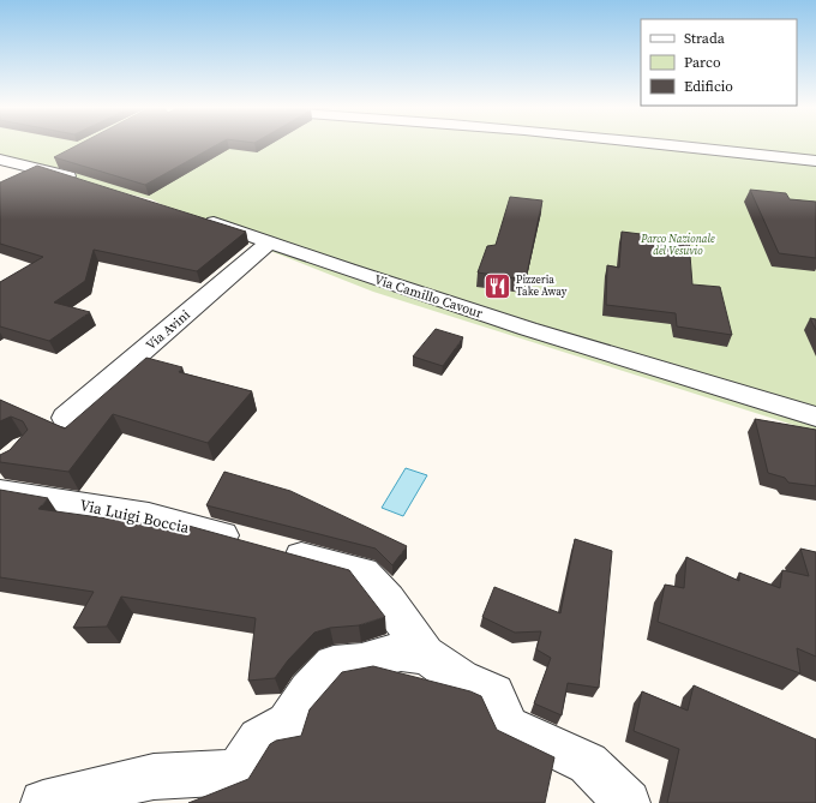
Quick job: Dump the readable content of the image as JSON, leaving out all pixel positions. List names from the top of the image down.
{
  "streets": {
    "street": ["Via Camillo Cavour", "Via Avini", "Via Luigi Boccia"]
  },
  "crossings": [
    ["Via Camillo Cavour", "Via Avini"]
  ],
  "parks": ["Parco Nazionale del Vesuvio"],
  "places": {
    "restaurant": ["Pizzeria Take Away"]
  },
  "legend": ["Strada", "Parco", "Edificio"]
}
